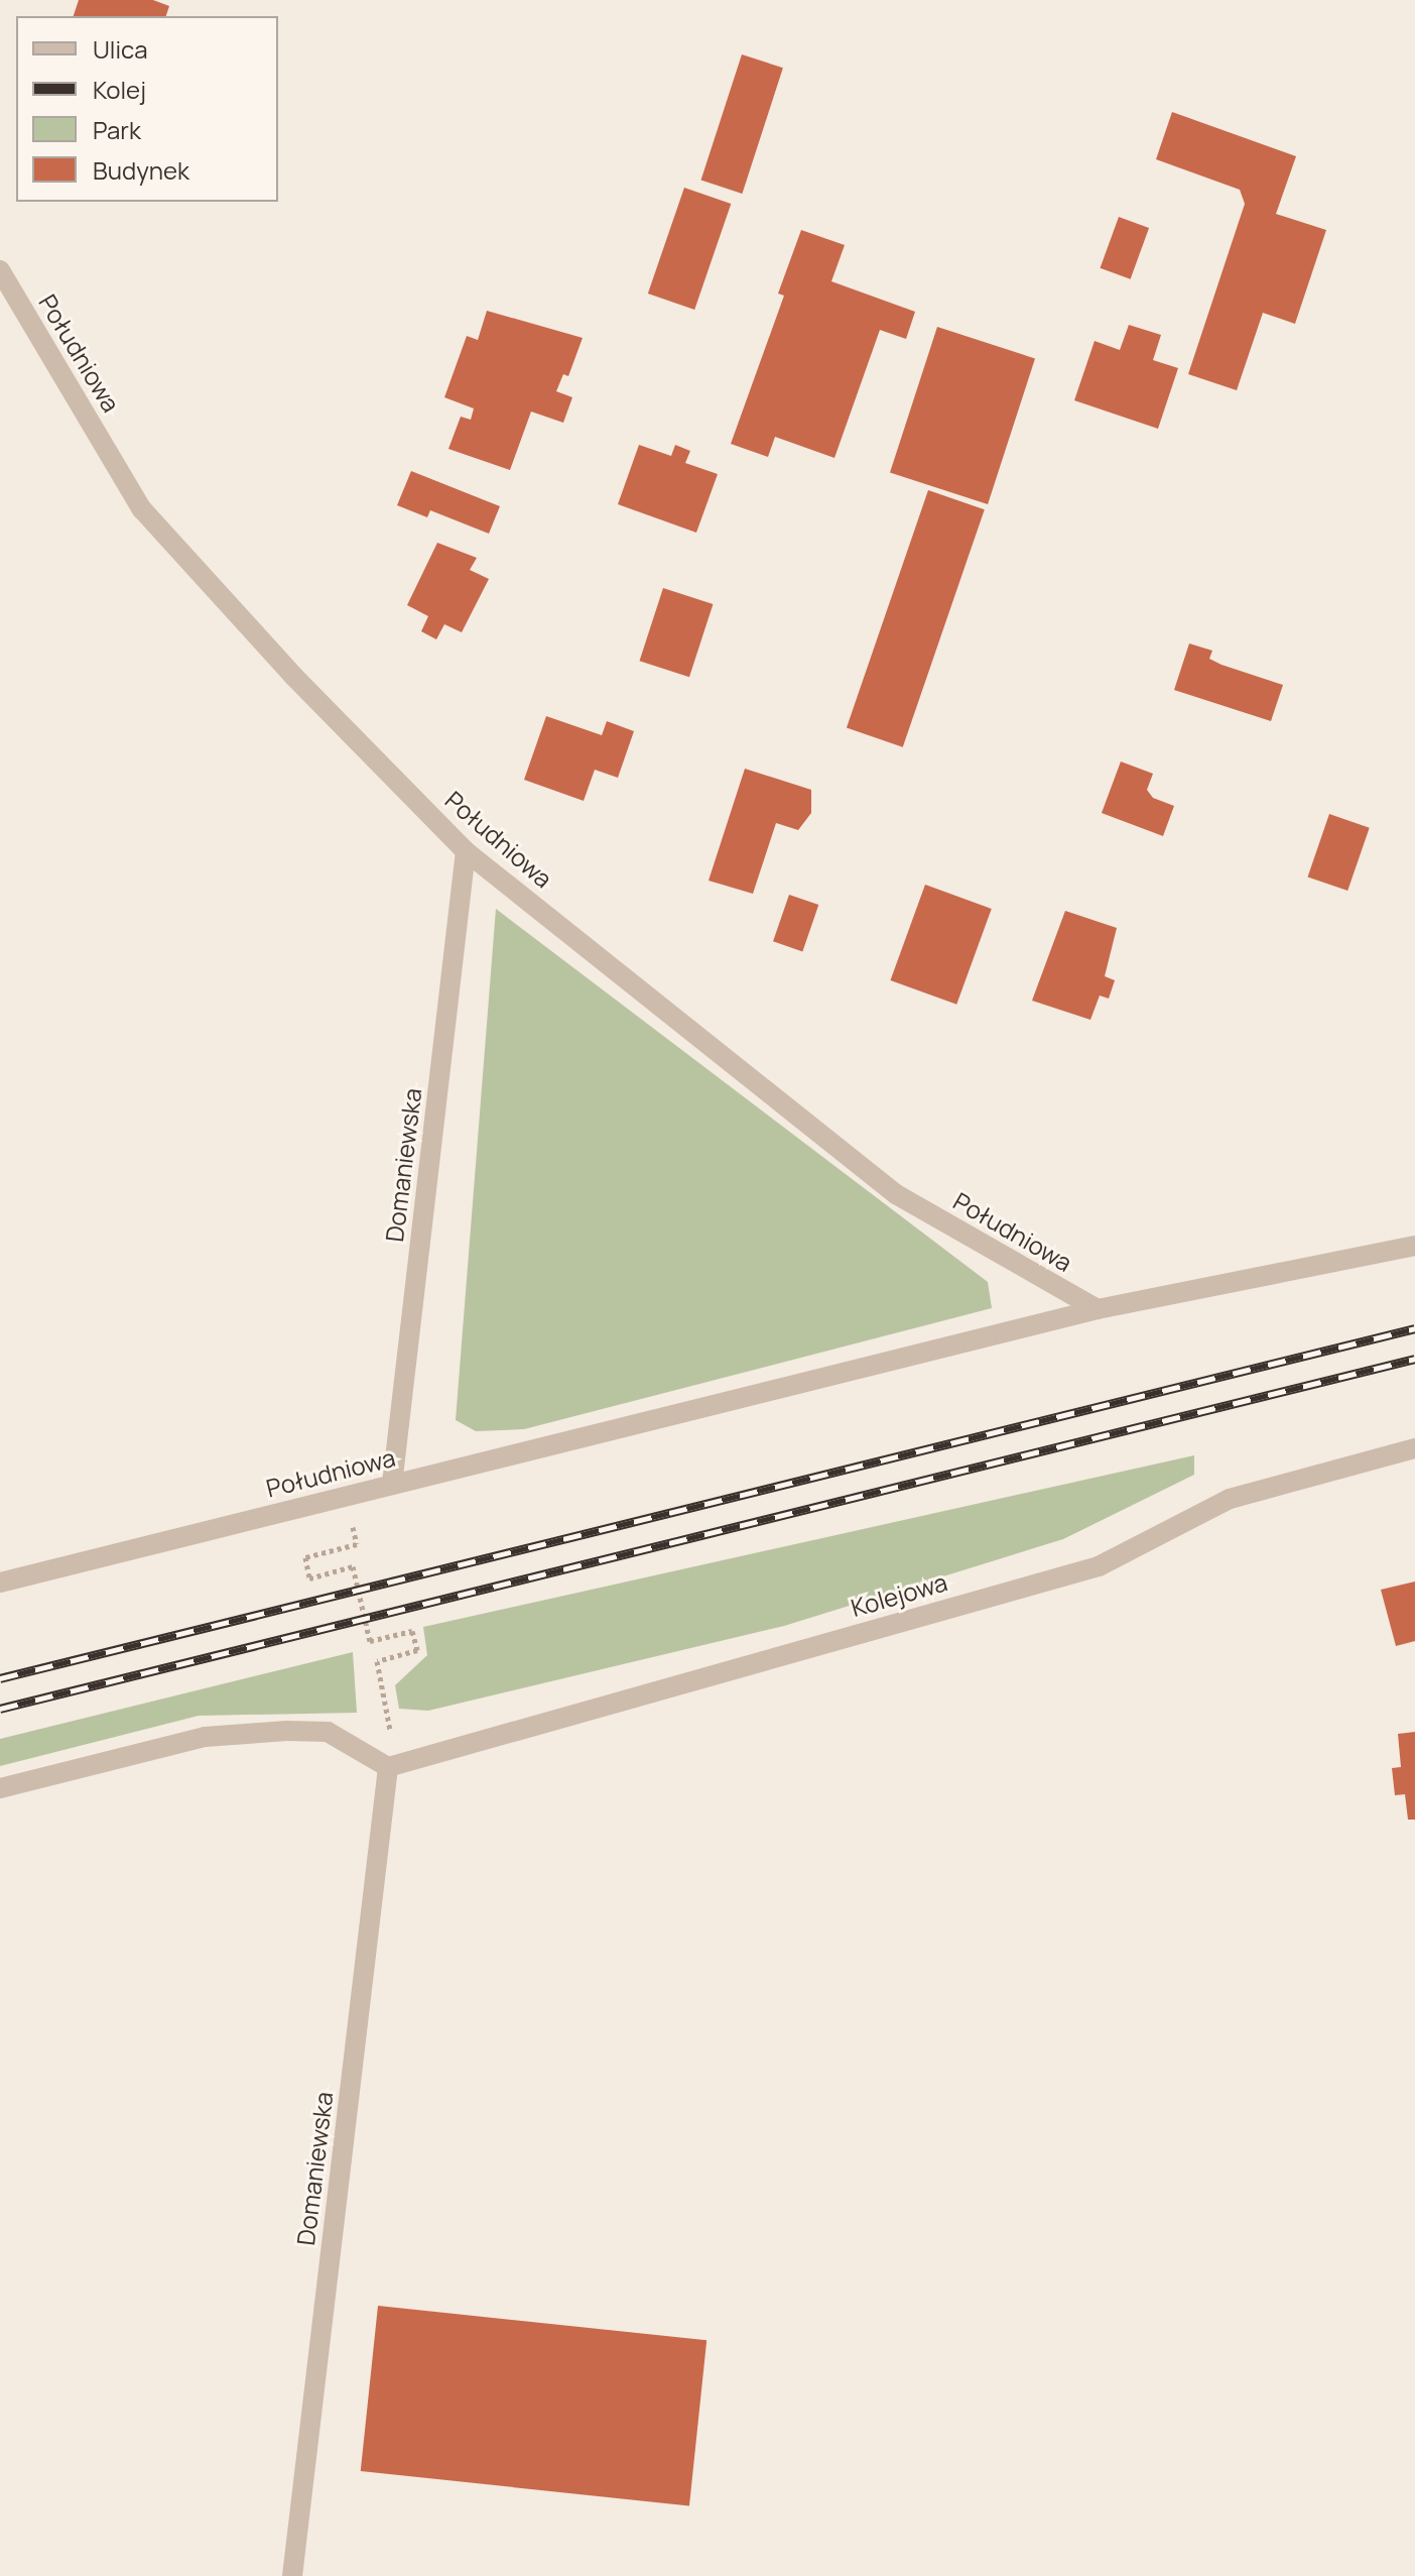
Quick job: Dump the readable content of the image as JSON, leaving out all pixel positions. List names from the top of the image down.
{
  "streets": {
    "street": ["Południowa", "Domaniewska", "Kolejowa"]
  },
  "crossings": [
    ["Południowa", "Domaniewska"],
    ["Domaniewska", "Kolejowa"]
  ],
  "legend": [
    "Ulica",
    "Kolej",
    "Park",
    "Budynek"
  ]
}
